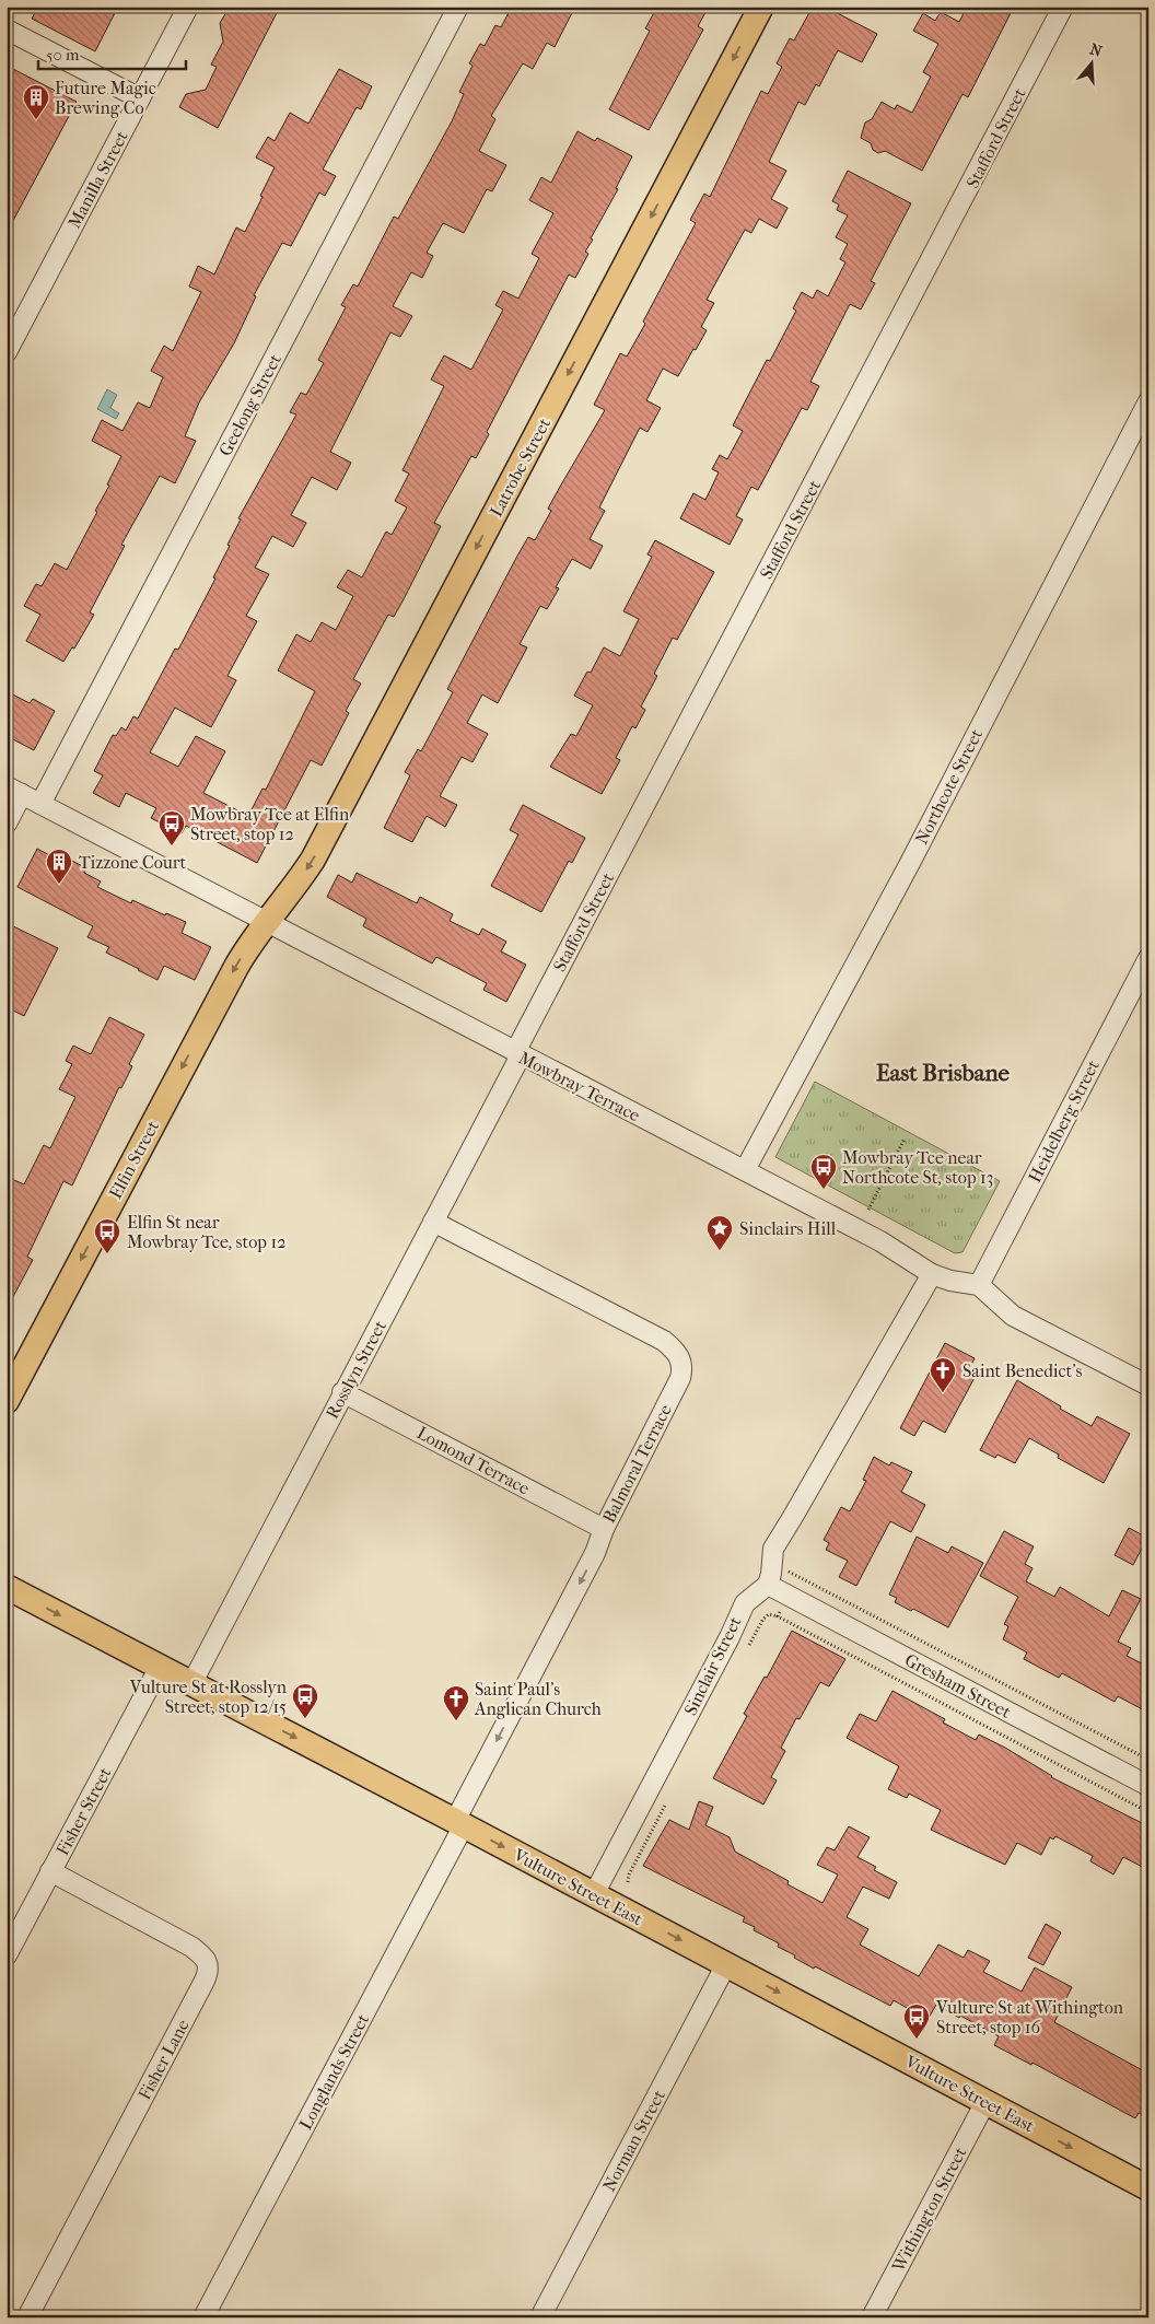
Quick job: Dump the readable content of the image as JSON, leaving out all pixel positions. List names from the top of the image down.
{
  "streets": {
    "main road": ["Latrobe Street", "Elfin Street", "Vulture Street East"],
    "street": [
      "Stafford Street",
      "Manilla Street",
      "Geelong Street",
      "Northcote Street",
      "Mowbray Terrace",
      "Heidelberg Street",
      "Rosslyn Street",
      "Lomond Terrace",
      "Balmoral Terrace",
      "Sinclair Street",
      "Gresham Street",
      "Fisher Street",
      "Fisher Lane",
      "Longlands Street",
      "Norman Street",
      "Withington Street"
    ]
  },
  "crossings": [
    ["Stafford Street", "Mowbray Terrace"],
    ["Stafford Street", "Rosslyn Street"],
    ["Geelong Street", "Mowbray Terrace"],
    ["Latrobe Street", "Mowbray Terrace"],
    ["Latrobe Street", "Elfin Street"],
    ["Northcote Street", "Mowbray Terrace"],
    ["Mowbray Terrace", "Heidelberg Street"],
    ["Mowbray Terrace", "Elfin Street"],
    ["Mowbray Terrace", "Rosslyn Street"],
    ["Rosslyn Street", "Lomond Terrace"],
    ["Rosslyn Street", "Balmoral Terrace"],
    ["Rosslyn Street", "Vulture Street East"],
    ["Lomond Terrace", "Balmoral Terrace"],
    ["Balmoral Terrace", "Vulture Street East"],
    ["Balmoral Terrace", "Longlands Street"],
    ["Sinclair Street", "Gresham Street"],
    ["Sinclair Street", "Vulture Street East"],
    ["Fisher Street", "Vulture Street East"],
    ["Fisher Street", "Fisher Lane"],
    ["Vulture Street East", "Longlands Street"],
    ["Vulture Street East", "Norman Street"],
    ["Vulture Street East", "Withington Street"]
  ],
  "one_way": [
    "Latrobe Street",
    "Elfin Street",
    "Balmoral Terrace",
    "Vulture Street East"
  ],
  "districts": ["East Brisbane"],
  "places": {
    "building": ["Future Magic Brewing Co", "Tizzone Court"],
    "bus stop": [
      "Mowbray Tce at Elfin Street, stop 12",
      "Mowbray Tce near Northcote St, stop 13",
      "Elfin St near Mowbray Tce, stop 12",
      "Vulture St at Rosslyn Street, stop 12/15",
      "Vulture St at Withington Street, stop 16"
    ],
    "place": ["Sinclairs Hill"],
    "church": ["Saint Benedict's", "Saint Paul's Anglican Church"]
  },
  "scale_bar": "50 m",
  "north": "top"
}
